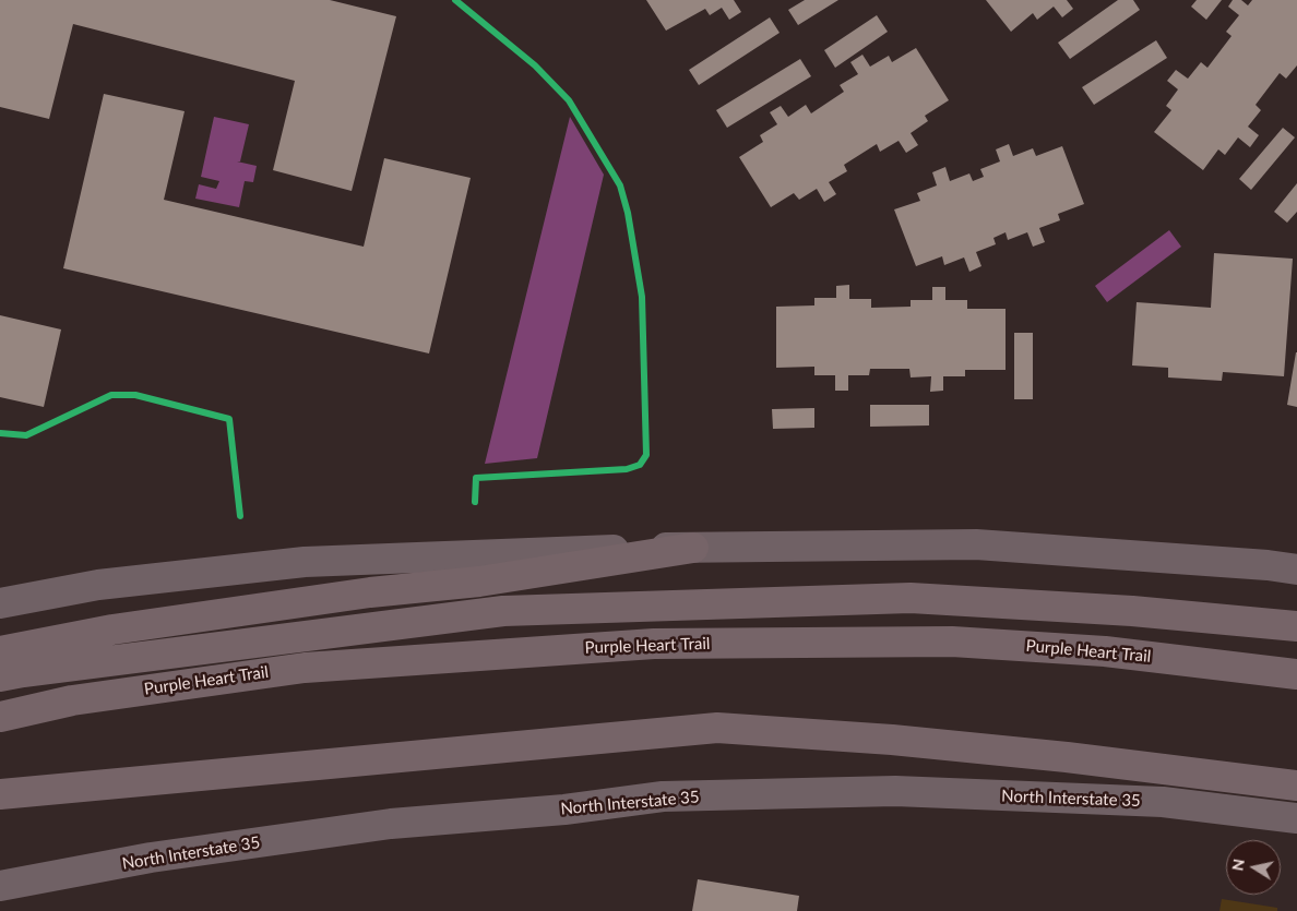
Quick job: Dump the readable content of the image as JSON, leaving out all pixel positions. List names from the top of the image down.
{
  "streets": {
    "highway": ["Purple Heart Trail"],
    "main road": ["North Interstate 35"]
  },
  "north": "left"
}
